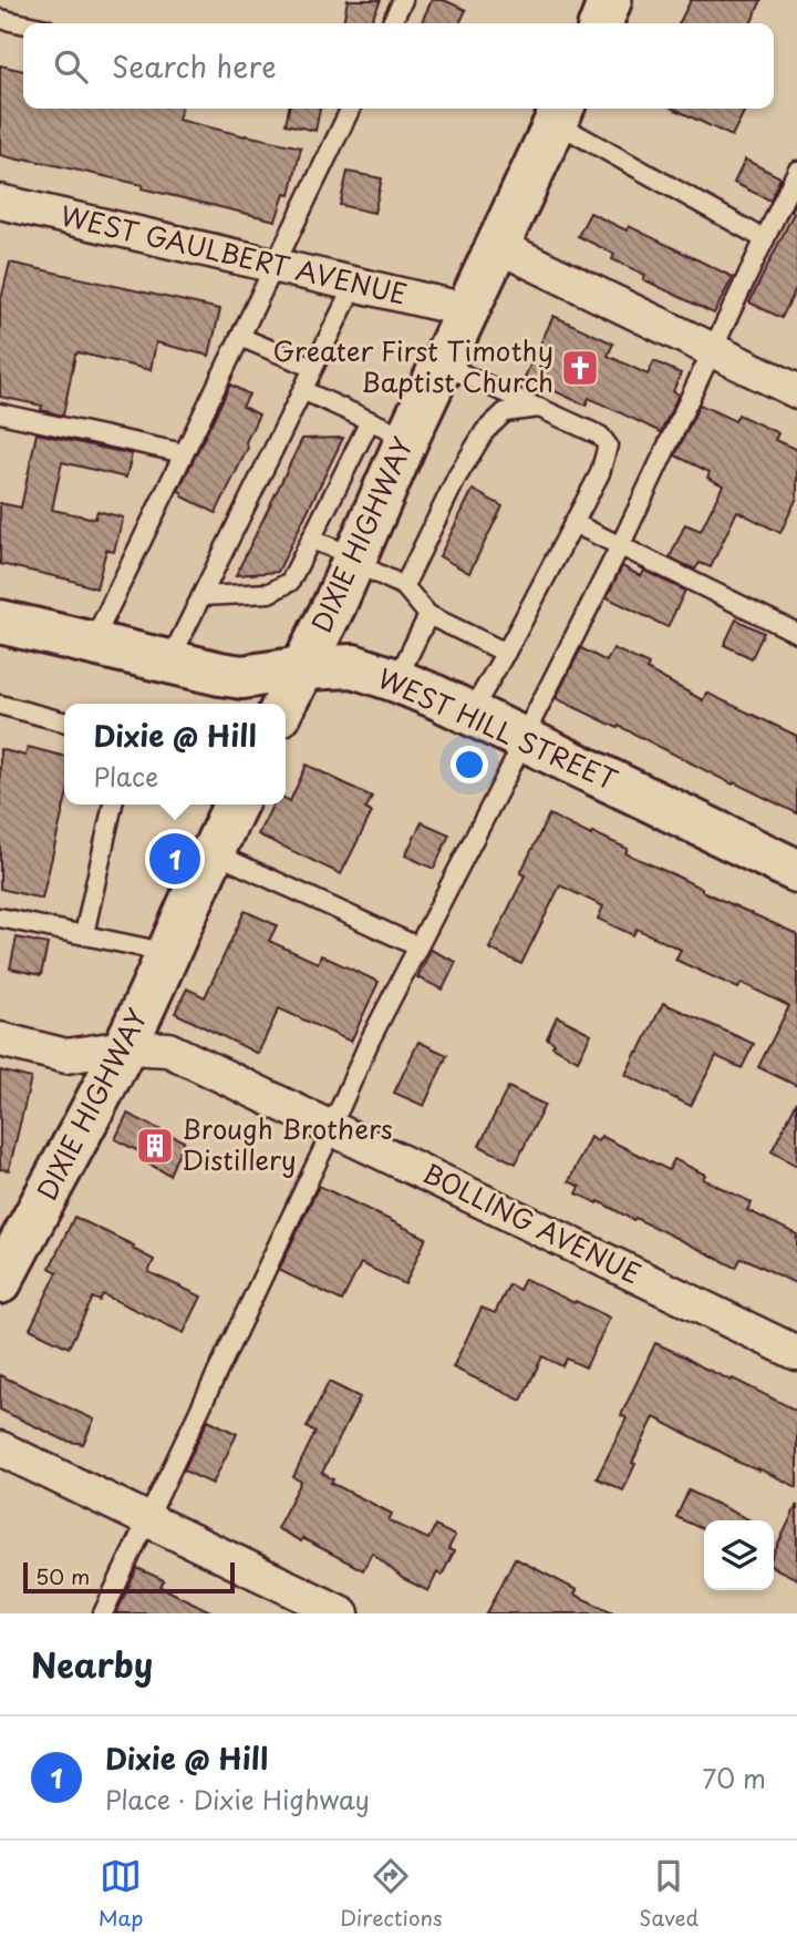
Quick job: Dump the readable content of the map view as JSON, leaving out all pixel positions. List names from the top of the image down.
{
  "streets": {
    "street": [
      "WEST GAULBERT AVENUE",
      "DIXIE HIGHWAY",
      "WEST HILL STREET",
      "BOLLING AVENUE"
    ]
  },
  "crossings": [
    ["WEST GAULBERT AVENUE", "DIXIE HIGHWAY"],
    ["DIXIE HIGHWAY", "WEST HILL STREET"],
    ["DIXIE HIGHWAY", "BOLLING AVENUE"]
  ],
  "places": {
    "church": ["Greater First Timothy Baptist Church"],
    "building": ["Brough Brothers Distillery"]
  },
  "scale_bar": "50 m",
  "page": {
    "search": "Search here",
    "popup": ["Dixie @ Hill", "Place"],
    "pins": "1",
    "scale": "50 m",
    "heading": "Nearby",
    "list": [
      {
        "mark": "1",
        "name": "Dixie @ Hill",
        "note": "Place · Dixie Highway",
        "value": "70 m"
      }
    ],
    "nav": ["Map", "Directions", "Saved"]
  }
}
